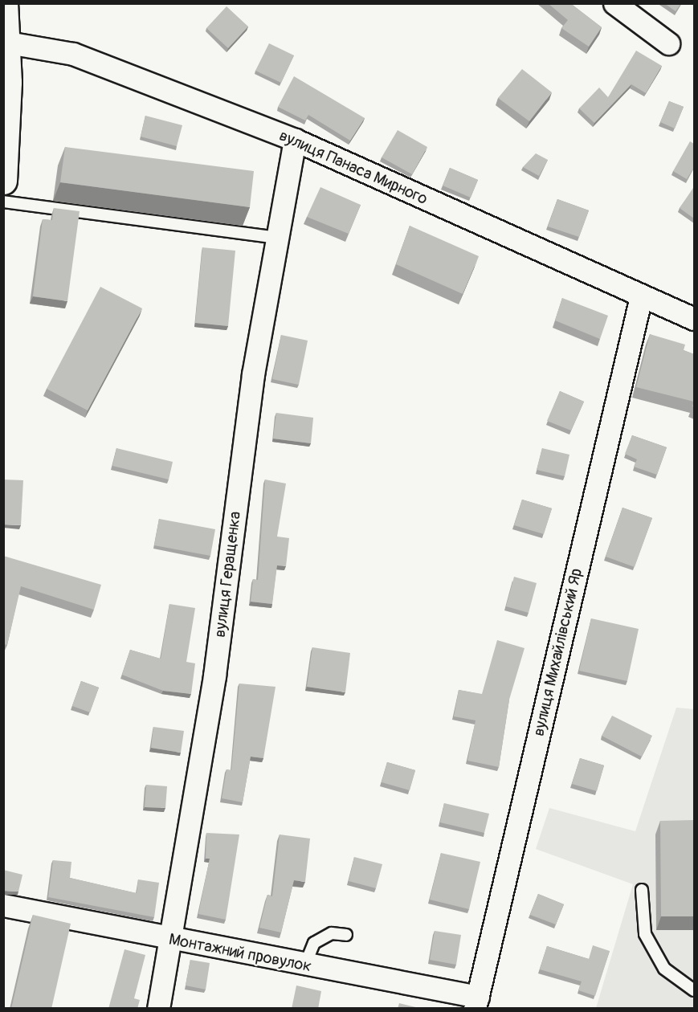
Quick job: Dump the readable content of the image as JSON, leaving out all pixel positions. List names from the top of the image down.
{
  "streets": {
    "street": [
      "вулиця Панаса Мирного",
      "вулиця Геращенка",
      "вулиця Михайлівський Яр",
      "Монтажний провулок"
    ]
  },
  "crossings": [
    ["вулиця Панаса Мирного", "вулиця Геращенка"],
    ["вулиця Панаса Мирного", "вулиця Михайлівський Яр"],
    ["вулиця Геращенка", "Монтажний провулок"],
    ["вулиця Михайлівський Яр", "Монтажний провулок"]
  ]
}
